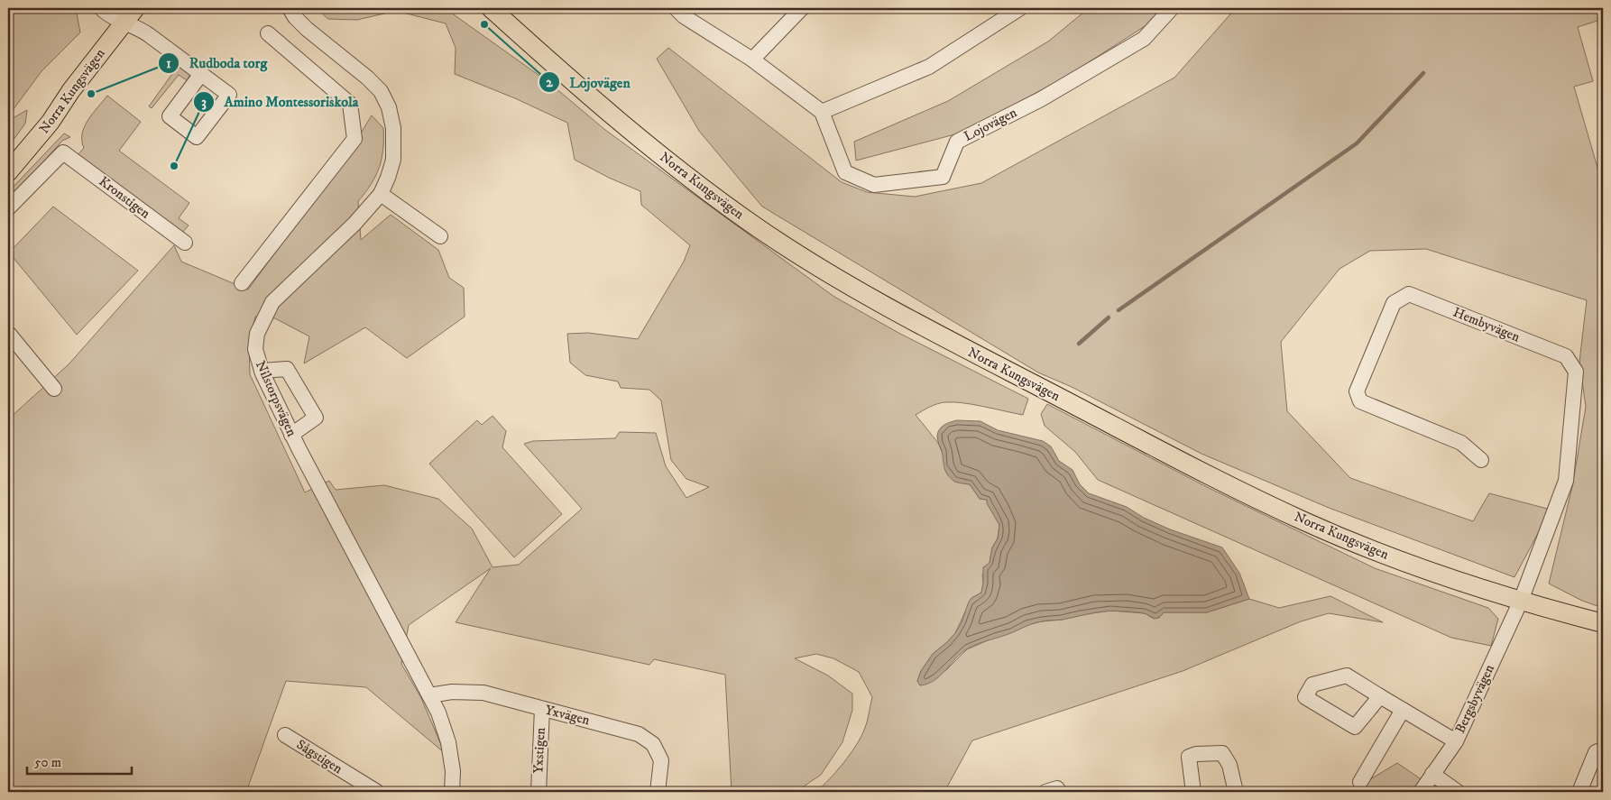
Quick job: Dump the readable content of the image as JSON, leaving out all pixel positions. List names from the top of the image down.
{
  "streets": {
    "main road": ["Norra Kungsvägen"],
    "street": [
      "Lojovägen",
      "Kronstigen",
      "Hembyvägen",
      "Nilstorpsvägen",
      "Bergsbyvägen",
      "Yxvägen",
      "Yxstigen",
      "Sågstigen"
    ]
  },
  "crossings": [
    ["Norra Kungsvägen", "Hembyvägen"],
    ["Norra Kungsvägen", "Bergsbyvägen"],
    ["Hembyvägen", "Bergsbyvägen"],
    ["Nilstorpsvägen", "Yxvägen"],
    ["Yxvägen", "Yxstigen"]
  ],
  "places": ["Lojovägen", "Rudboda torg", "Amino Montessoriskola"],
  "scale_bar": "50 m"
}
